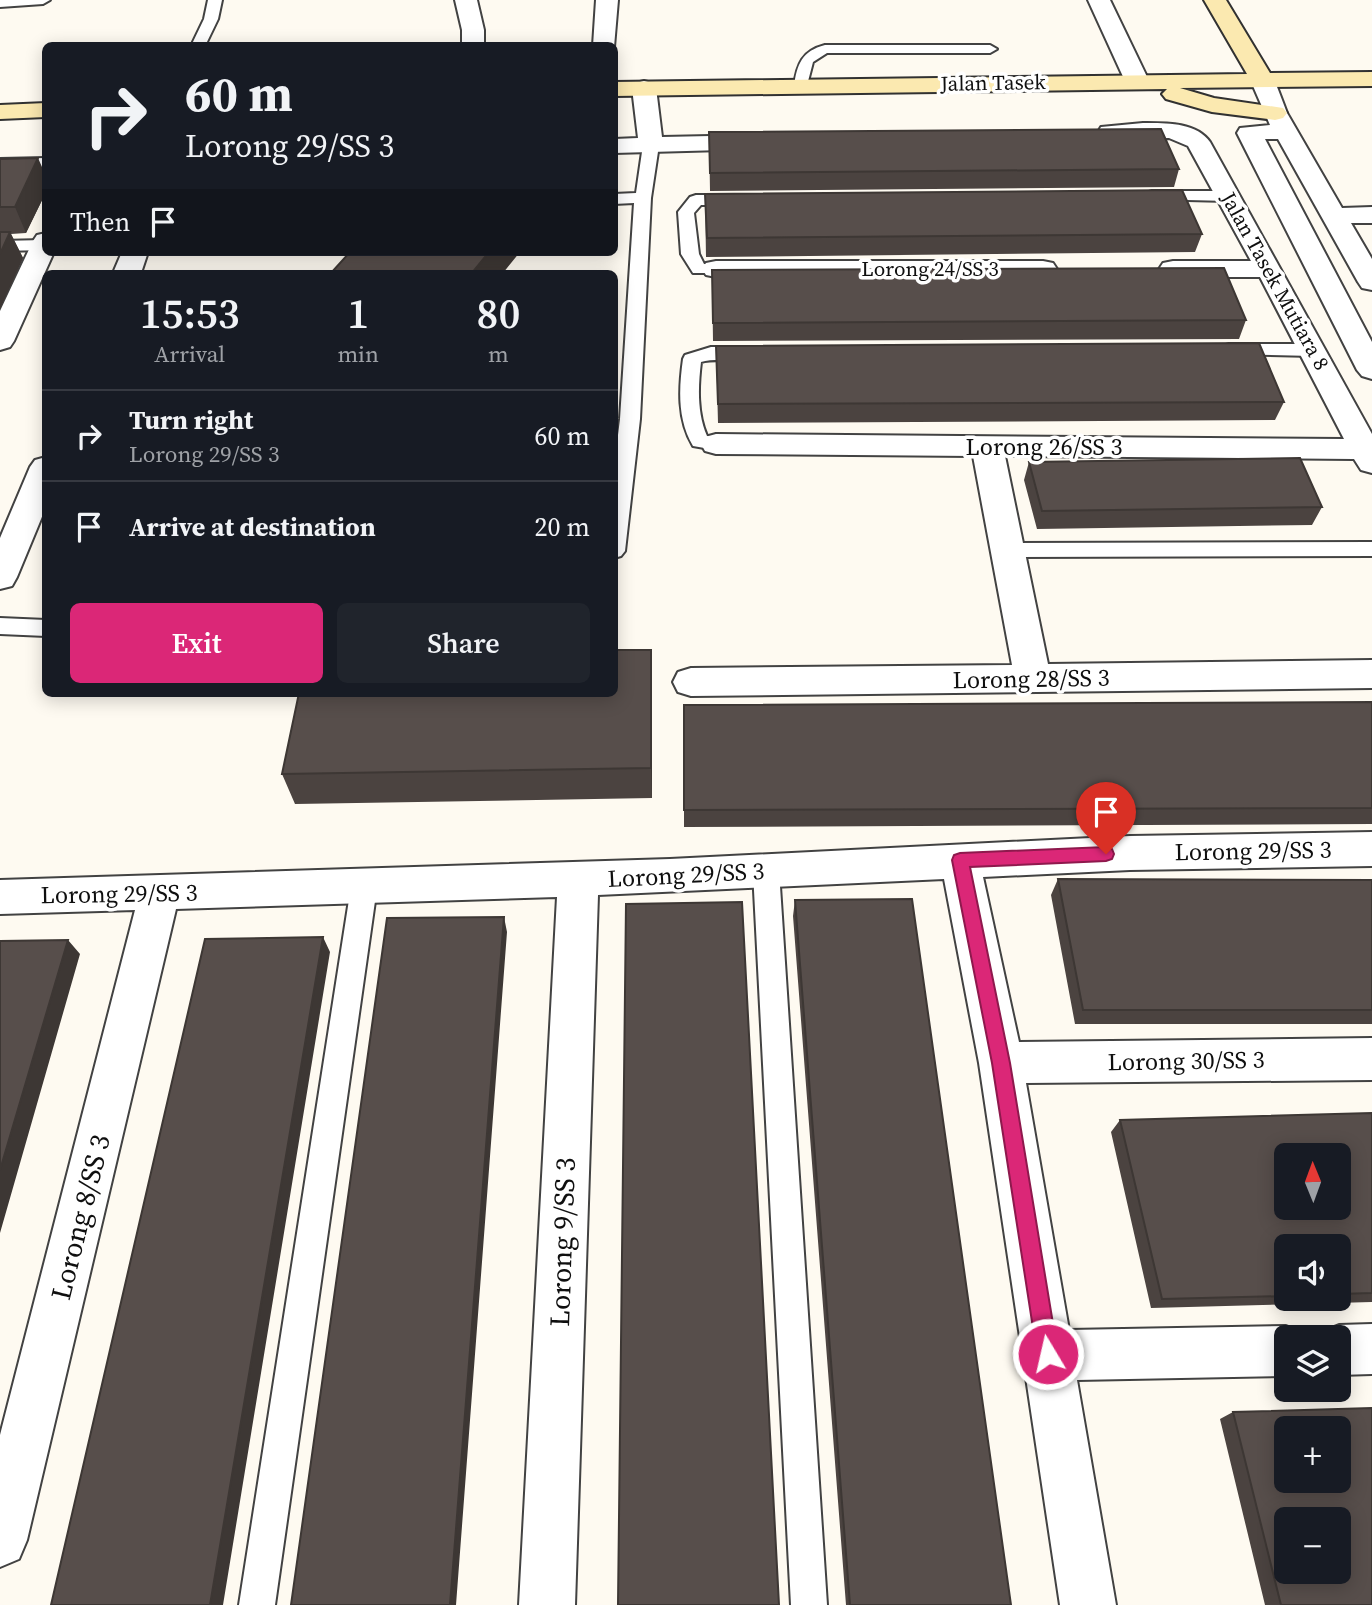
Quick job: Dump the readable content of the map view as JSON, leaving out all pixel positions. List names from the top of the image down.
{
  "streets": {
    "main road": ["Jalan Tasek"],
    "street": [
      "Lorong 24/SS 3",
      "Jalan Tasek Mutiara 8",
      "Lorong 26/SS 3",
      "Lorong 28/SS 3",
      "Lorong 29/SS 3",
      "Lorong 30/SS 3",
      "Lorong 8/SS 3",
      "Lorong 9/SS 3"
    ]
  },
  "crossings": [
    ["Jalan Tasek Mutiara 8", "Lorong 26/SS 3"],
    ["Lorong 29/SS 3", "Lorong 8/SS 3"],
    ["Lorong 29/SS 3", "Lorong 9/SS 3"]
  ],
  "north": "top",
  "page": {
    "turn": ["60 m", "Lorong 29/SS 3"],
    "then": "Then",
    "eta": [
      "15:53",
      "Arrival",
      "1",
      "min",
      "80",
      "m"
    ],
    "list": [
      {
        "name": "Turn right",
        "note": "Lorong 29/SS 3",
        "value": "60 m"
      },
      {
        "name": "Arrive at destination",
        "value": "20 m"
      }
    ],
    "buttons": ["Exit", "Share"],
    "map_buttons": ["+", "−"]
  }
}
